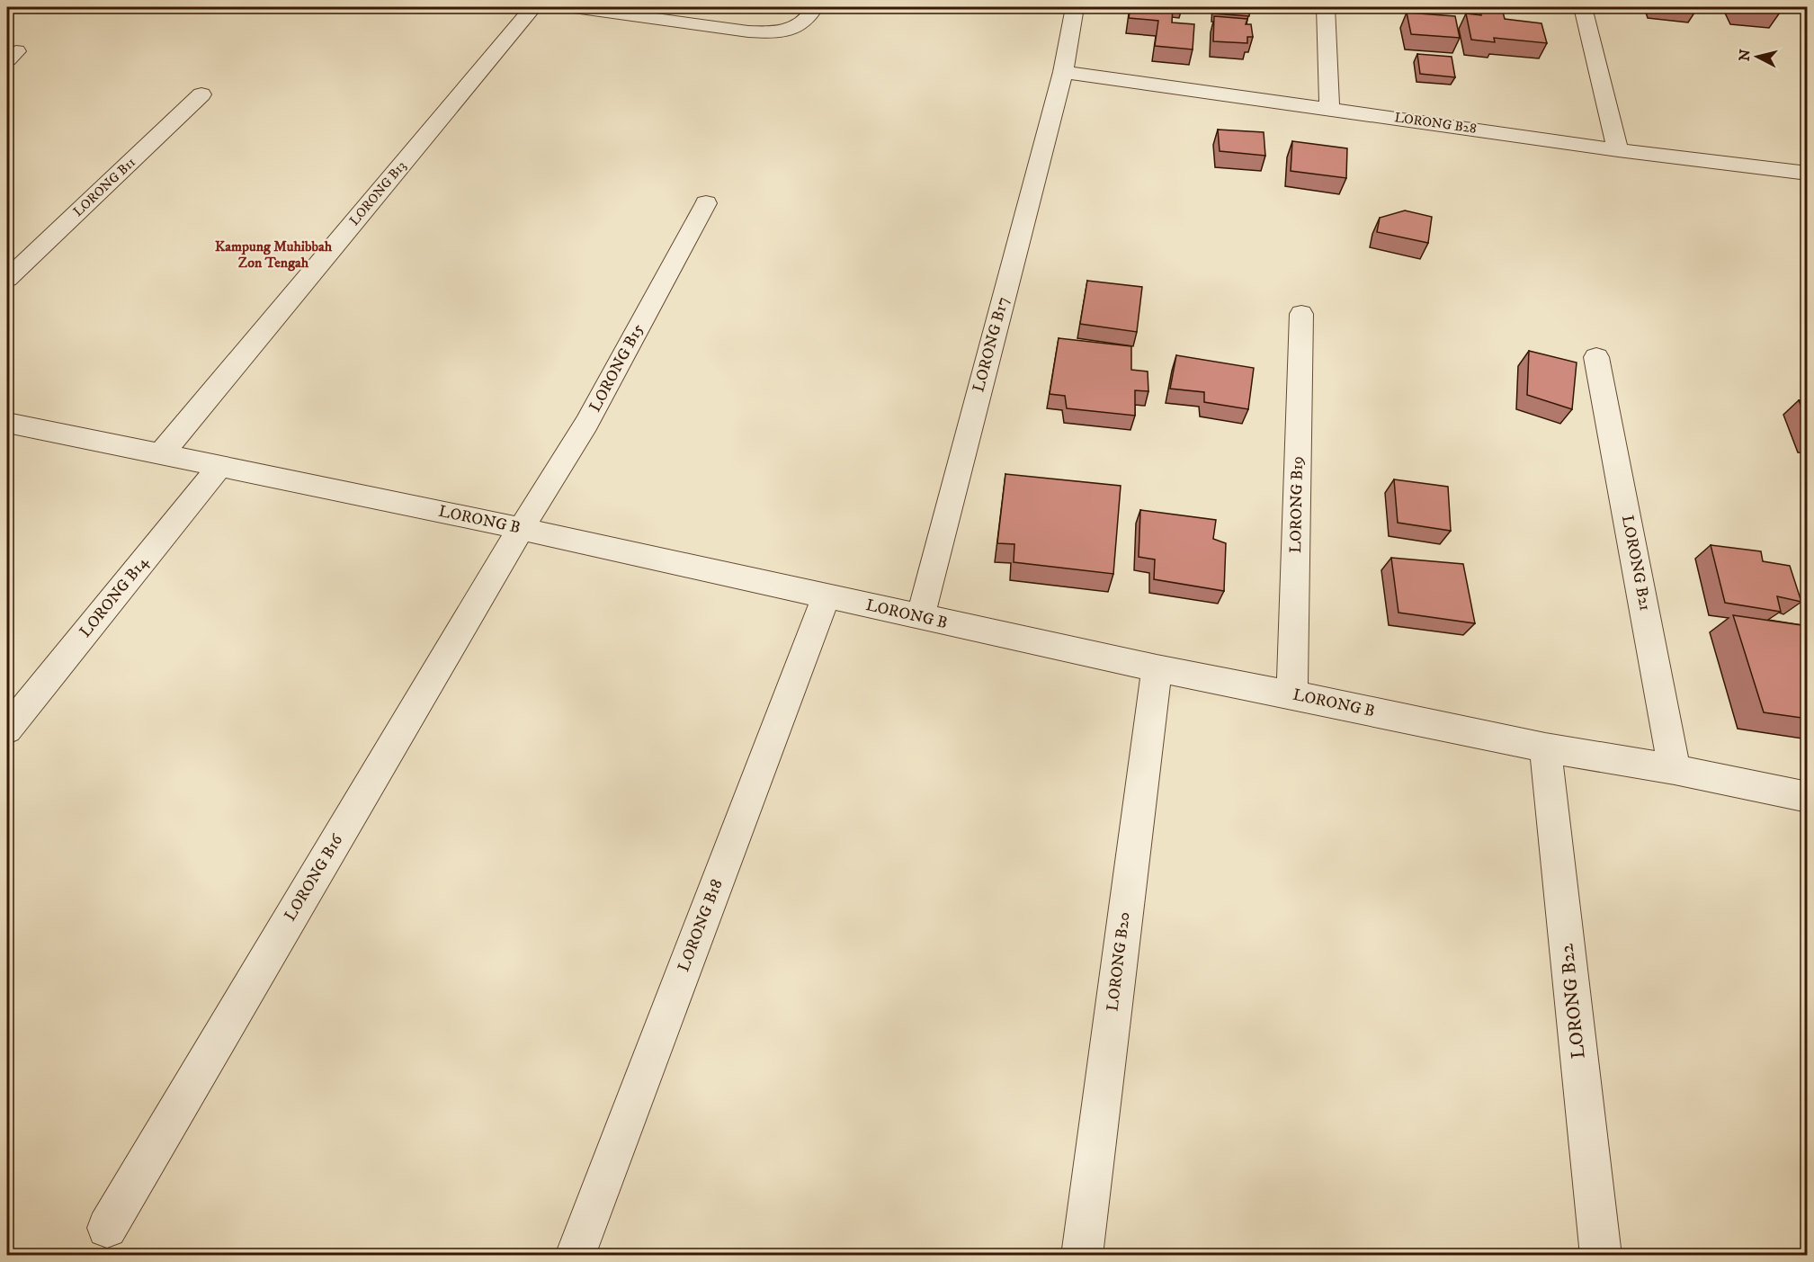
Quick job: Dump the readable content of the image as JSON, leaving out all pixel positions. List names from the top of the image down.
{
  "streets": {
    "street": [
      "LORONG B28",
      "LORONG B11",
      "LORONG B13",
      "LORONG B17",
      "LORONG B15",
      "LORONG B19",
      "LORONG B",
      "LORONG B21",
      "LORONG B14",
      "LORONG B16",
      "LORONG B18",
      "LORONG B20",
      "LORONG B22"
    ]
  },
  "crossings": [
    ["LORONG B28", "LORONG B17"],
    ["LORONG B13", "LORONG B"],
    ["LORONG B17", "LORONG B"],
    ["LORONG B15", "LORONG B"],
    ["LORONG B15", "LORONG B16"],
    ["LORONG B19", "LORONG B"],
    ["LORONG B", "LORONG B21"],
    ["LORONG B", "LORONG B14"],
    ["LORONG B", "LORONG B16"],
    ["LORONG B", "LORONG B18"],
    ["LORONG B", "LORONG B20"],
    ["LORONG B", "LORONG B22"]
  ],
  "districts": ["Kampung Muhibbah Zon Tengah"],
  "north": "left"
}
